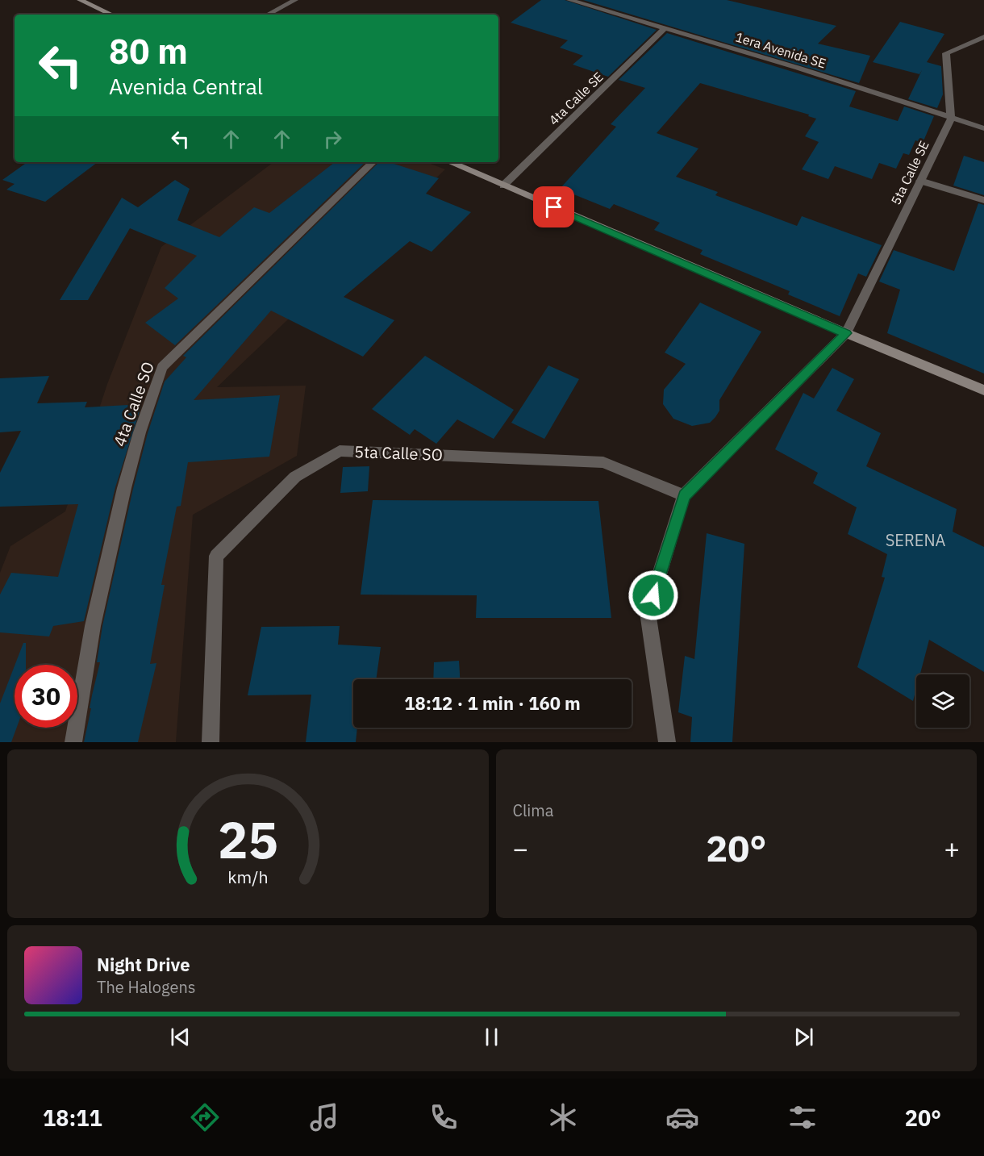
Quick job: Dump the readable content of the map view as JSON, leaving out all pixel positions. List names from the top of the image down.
{
  "streets": {
    "street": [
      "1era Avenida SE",
      "4ta Calle SE",
      "5ta Calle SE",
      "4ta Calle SO",
      "5ta Calle SO"
    ]
  },
  "crossings": [
    ["1era Avenida SE", "4ta Calle SE"],
    ["1era Avenida SE", "5ta Calle SE"]
  ],
  "house_numbers": ["SERENA"],
  "page": {
    "turn": ["80 m", "Avenida Central"],
    "limit": "30",
    "trip": "18:12 · 1 min · 160 m",
    "tile": "Clima",
    "heat": ["−", "20°", "+"],
    "song": ["Night Drive", "The Halogens"],
    "tabs": ["18:11", "20°"],
    "gauge": ["25", "km/h"]
  }
}
